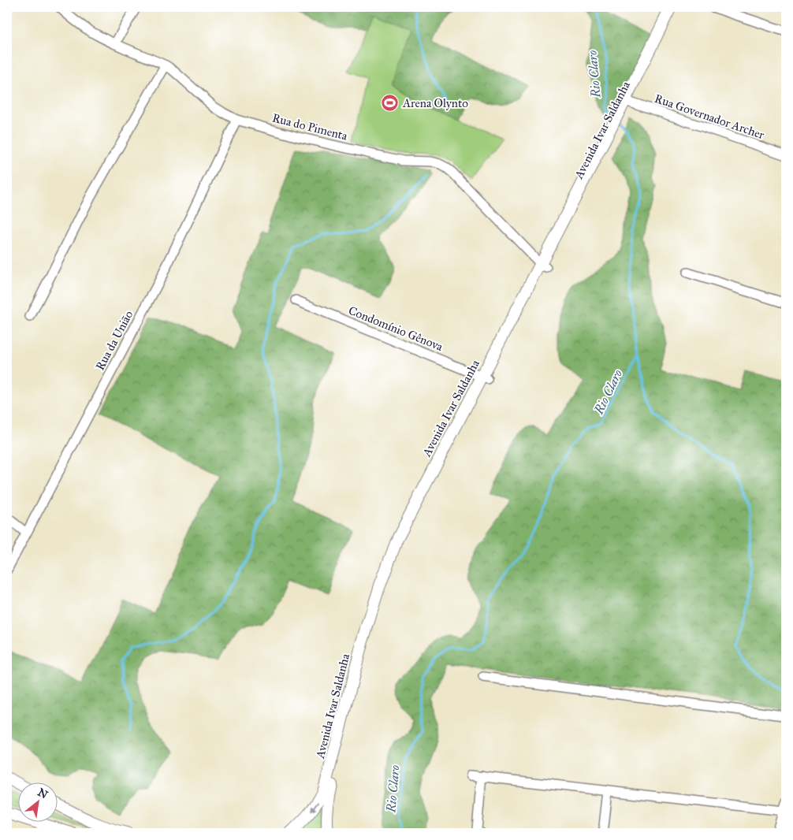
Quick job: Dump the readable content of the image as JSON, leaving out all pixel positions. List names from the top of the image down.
{
  "streets": {
    "main road": ["Avenida Ivar Saldanha"],
    "street": [
      "Rua Governador Archer",
      "Rua do Pimenta",
      "Condomínio Gênova",
      "Rua da União"
    ]
  },
  "crossings": [
    ["Rua Governador Archer", "Avenida Ivar Saldanha"],
    ["Rua do Pimenta", "Avenida Ivar Saldanha"],
    ["Rua do Pimenta", "Rua da União"],
    ["Avenida Ivar Saldanha", "Condomínio Gênova"]
  ],
  "water": ["Rio Claro"],
  "places": {
    "sports": ["Arena Olynto"]
  },
  "north": "top right"
}
